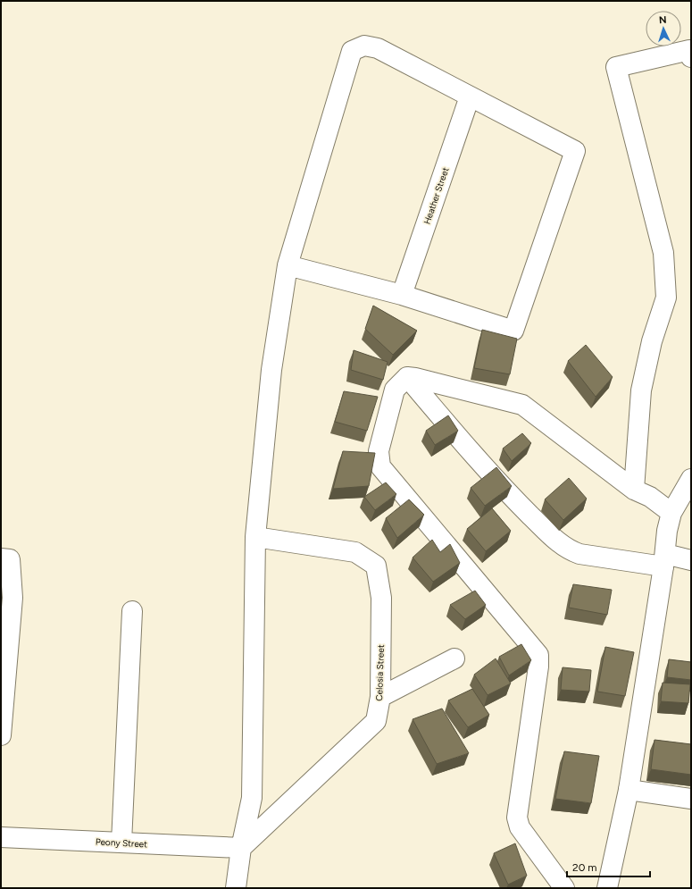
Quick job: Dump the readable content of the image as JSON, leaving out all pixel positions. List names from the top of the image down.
{
  "streets": {
    "street": ["Heather Street", "Celosia Street", "Peony Street"]
  },
  "crossings": [
    ["Celosia Street", "Peony Street"]
  ],
  "scale_bar": "20 m",
  "north": "top"
}
